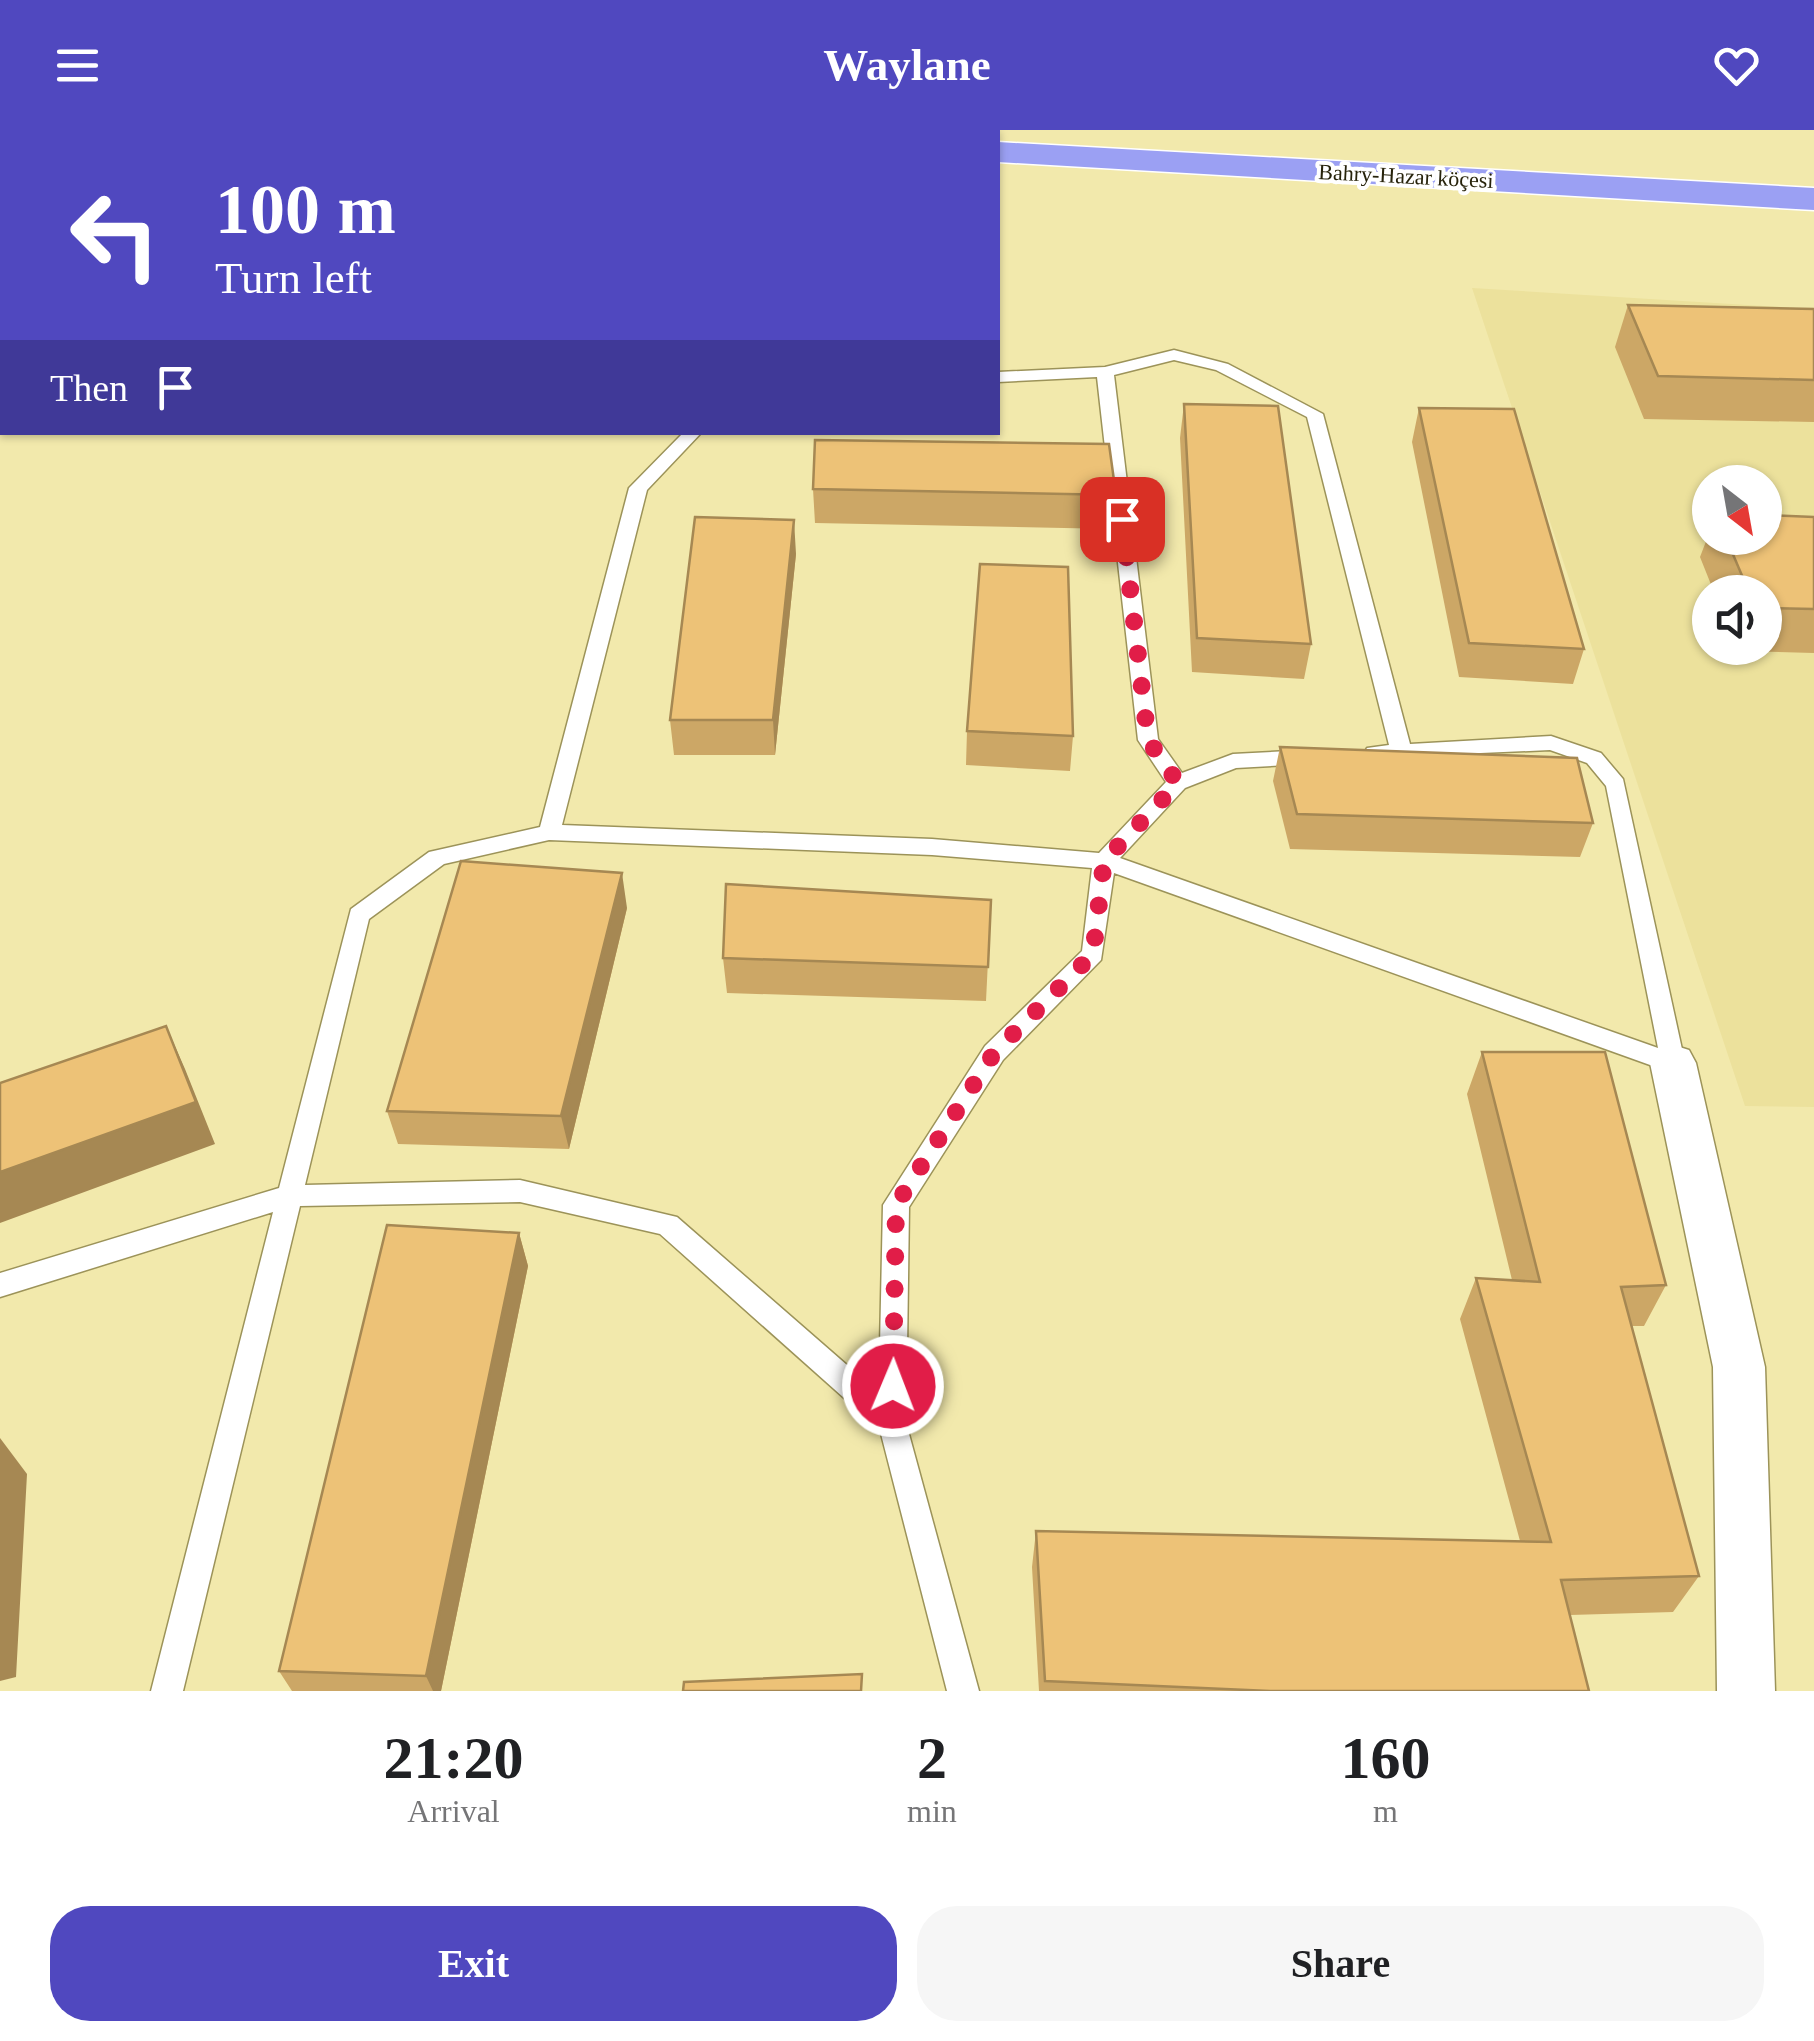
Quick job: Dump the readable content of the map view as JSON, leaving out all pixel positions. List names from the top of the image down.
{
  "streets": {
    "highway": ["Bahry-Hazar köçesi"]
  },
  "north": "bottom right",
  "page": {
    "header": "Waylane",
    "turn": ["100 m", "Turn left"],
    "then": "Then",
    "eta": [
      "21:20",
      "Arrival",
      "2",
      "min",
      "160",
      "m"
    ],
    "buttons": ["Exit", "Share"]
  }
}
